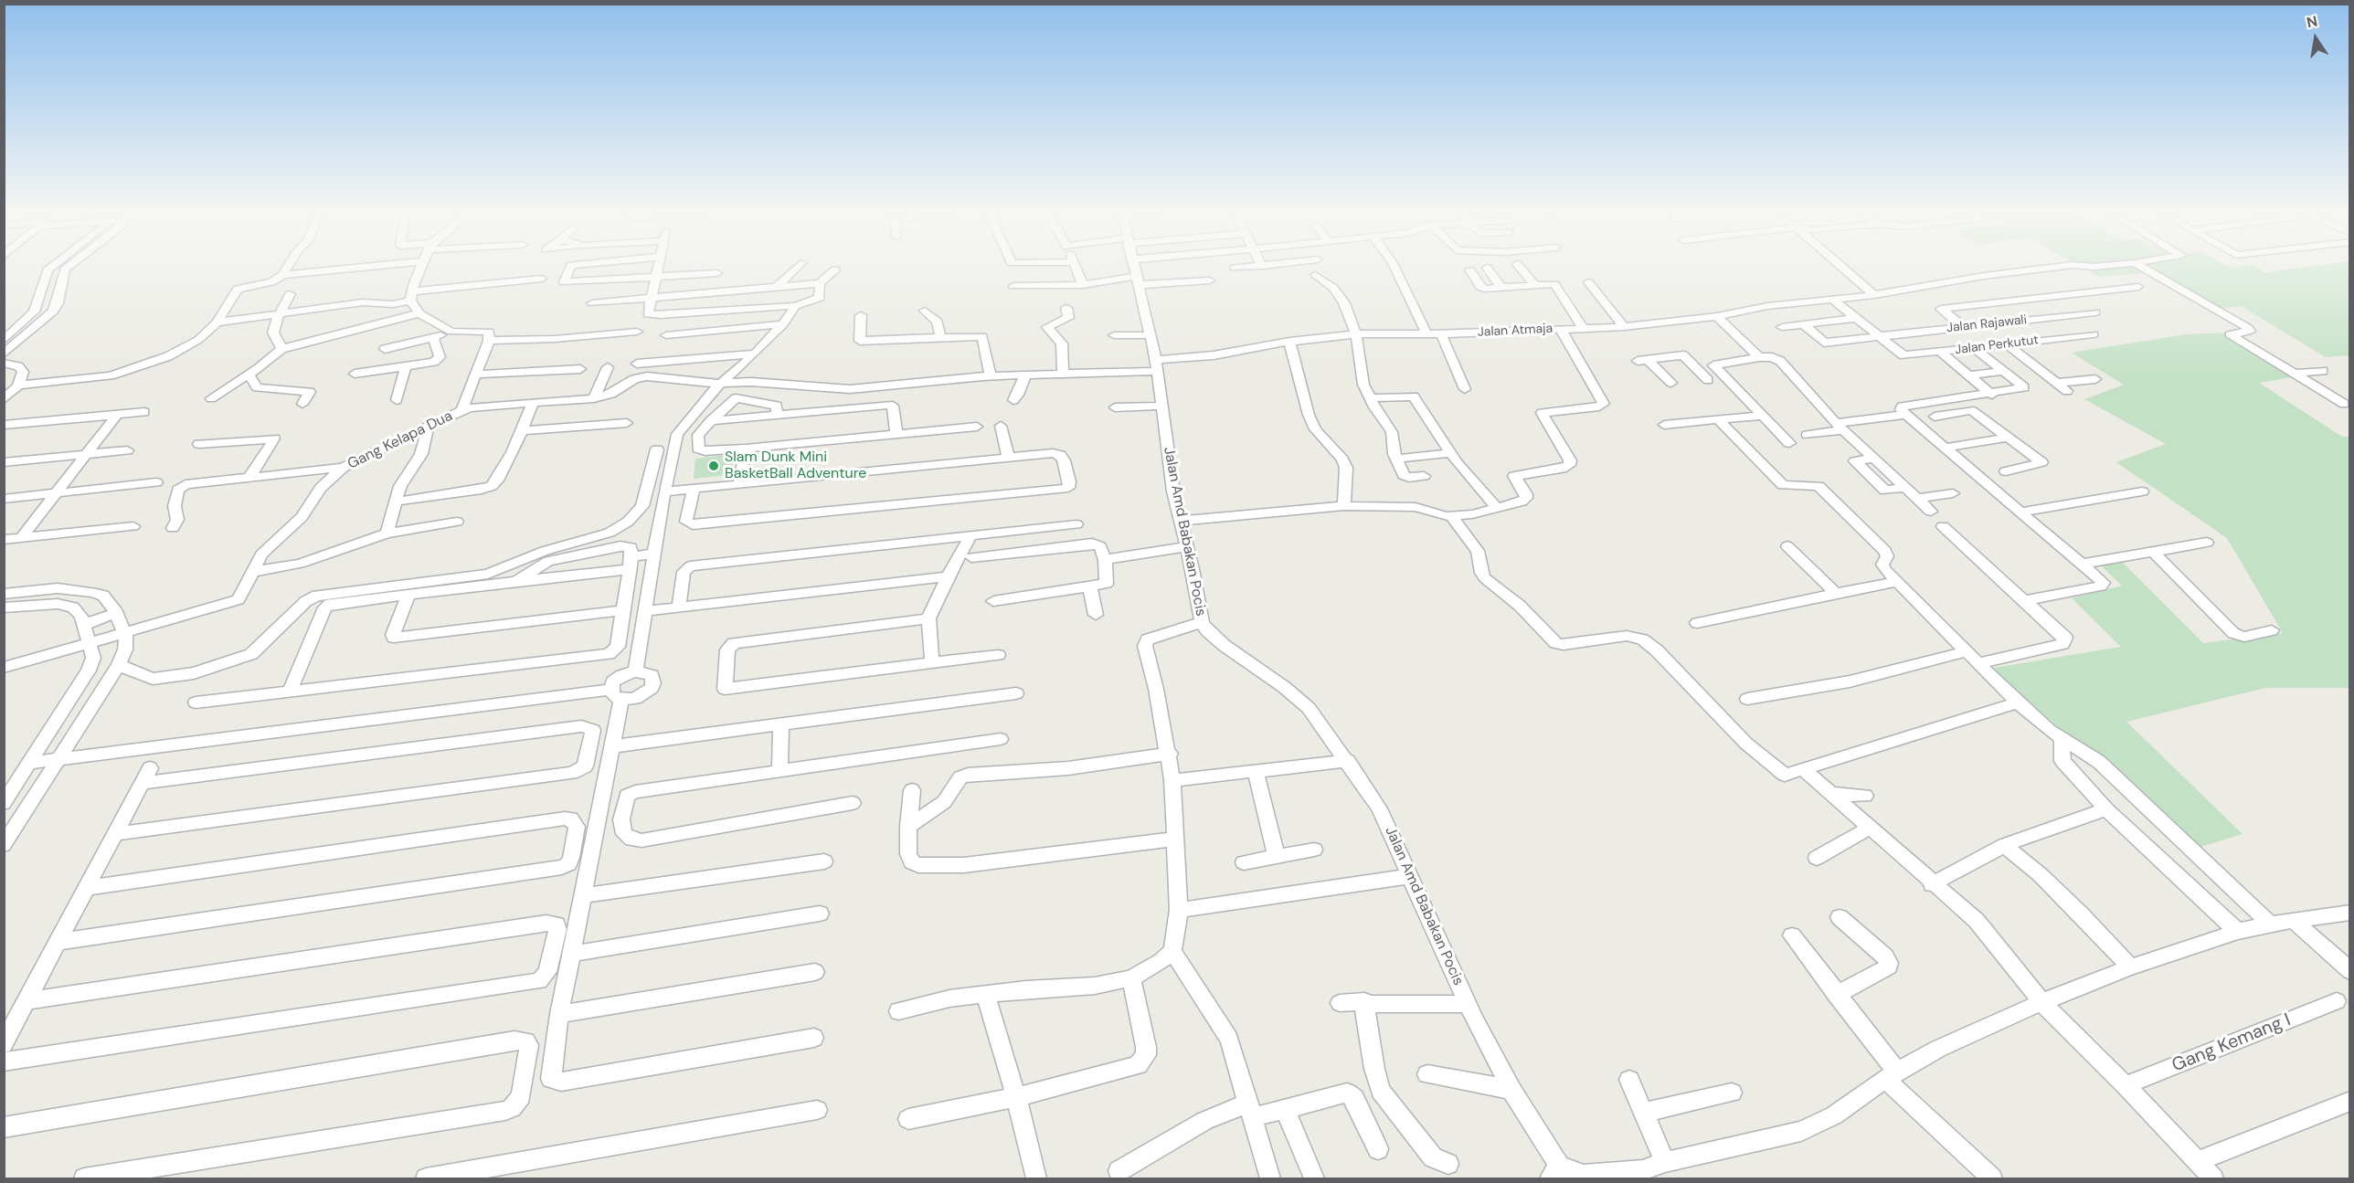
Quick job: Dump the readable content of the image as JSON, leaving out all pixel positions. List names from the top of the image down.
{
  "streets": {
    "street": [
      "Jalan Rajawali",
      "Jalan Atmaja",
      "Jalan Perkutut",
      "Gang Kelapa Dua",
      "Jalan Amd Babakan Pocis",
      "Gang Kemang I"
    ]
  },
  "crossings": [
    ["Jalan Rajawali", "Jalan Perkutut"],
    ["Jalan Atmaja", "Gang Kelapa Dua"],
    ["Jalan Atmaja", "Jalan Amd Babakan Pocis"]
  ],
  "places": ["Slam Dunk Mini BasketBall Adventure"],
  "north": "top"
}
